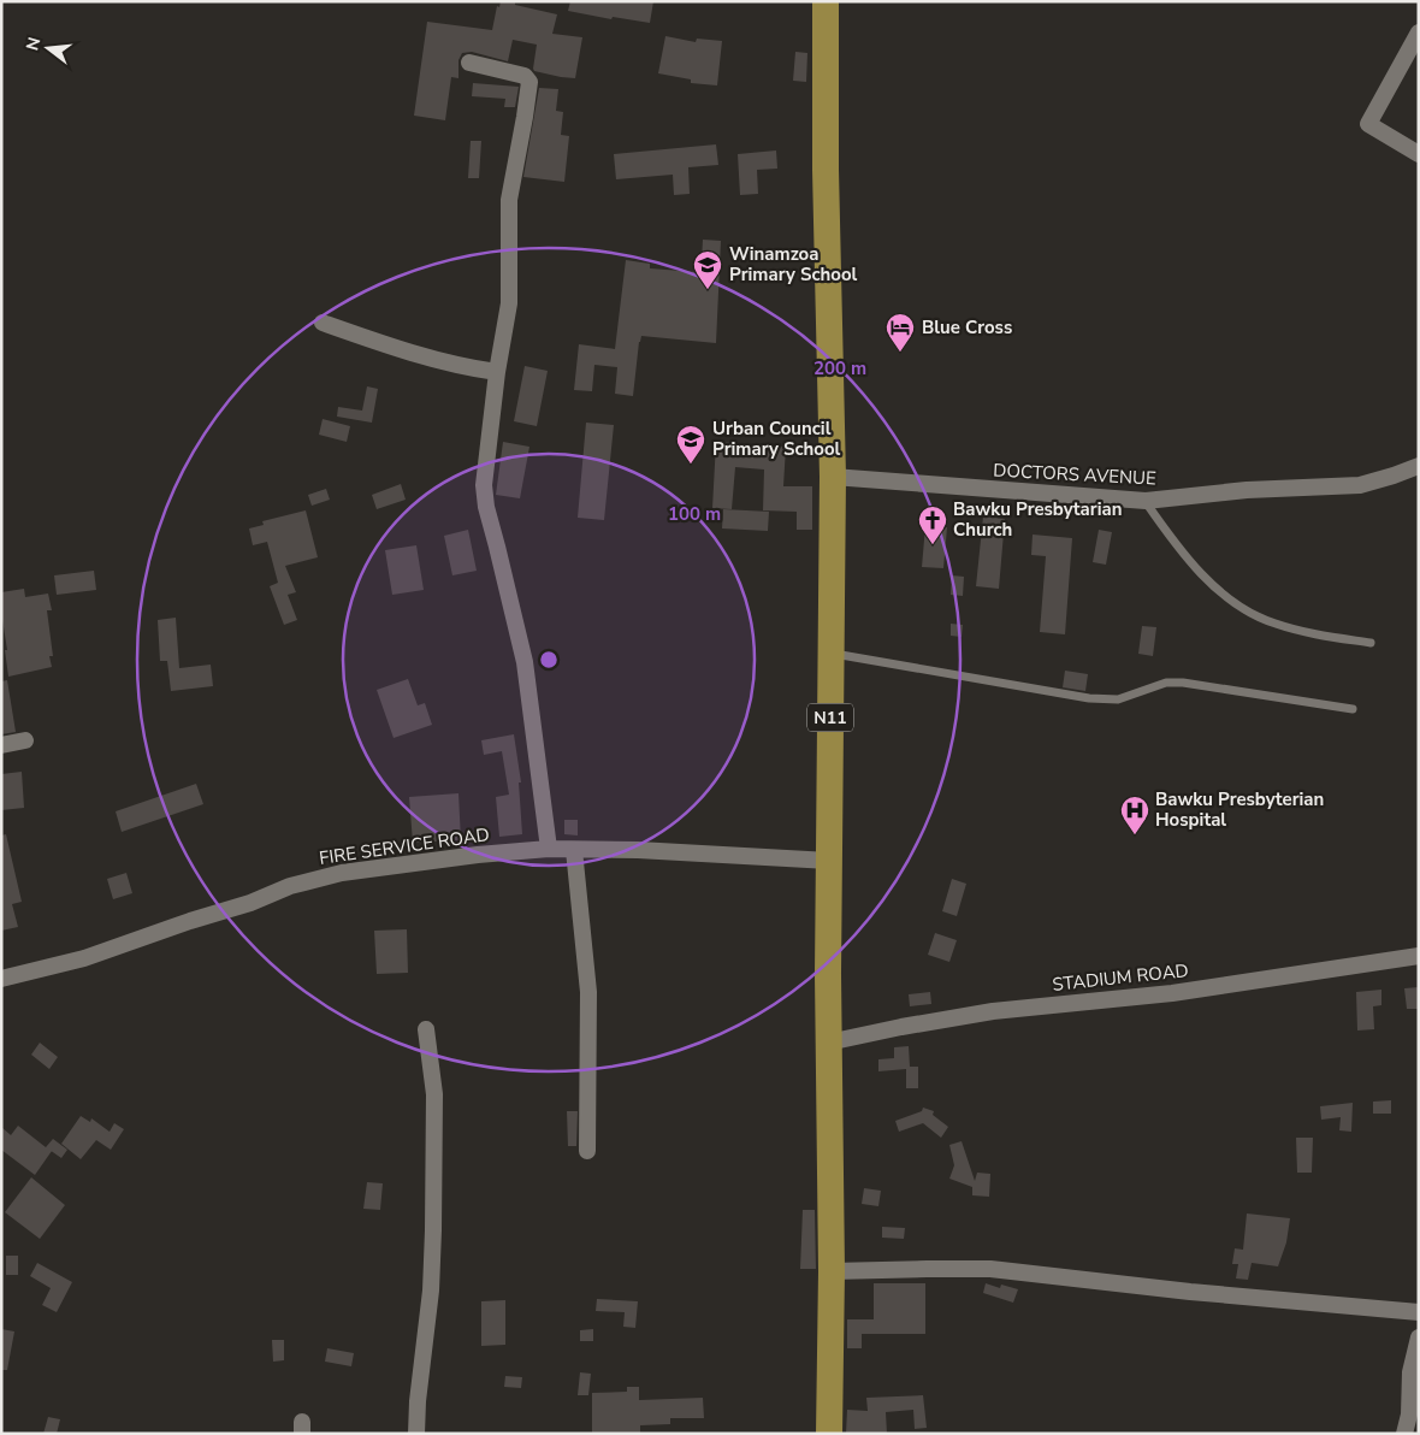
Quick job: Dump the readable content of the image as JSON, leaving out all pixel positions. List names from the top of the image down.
{
  "streets": {
    "highway": ["N11"],
    "street": ["DOCTORS AVENUE", "FIRE SERVICE ROAD", "STADIUM ROAD"]
  },
  "crossings": [
    ["DOCTORS AVENUE", "N11"],
    ["N11", "FIRE SERVICE ROAD"],
    ["N11", "STADIUM ROAD"]
  ],
  "places": {
    "school or university": ["Winamzoa Primary School", "Urban Council Primary School"],
    "hotel": ["Blue Cross"],
    "church": ["Bawku Presbytarian Church"],
    "hospital": ["Bawku Presbyterian Hospital"]
  },
  "north": "left",
  "rings": ["200 m", "100 m"]
}
